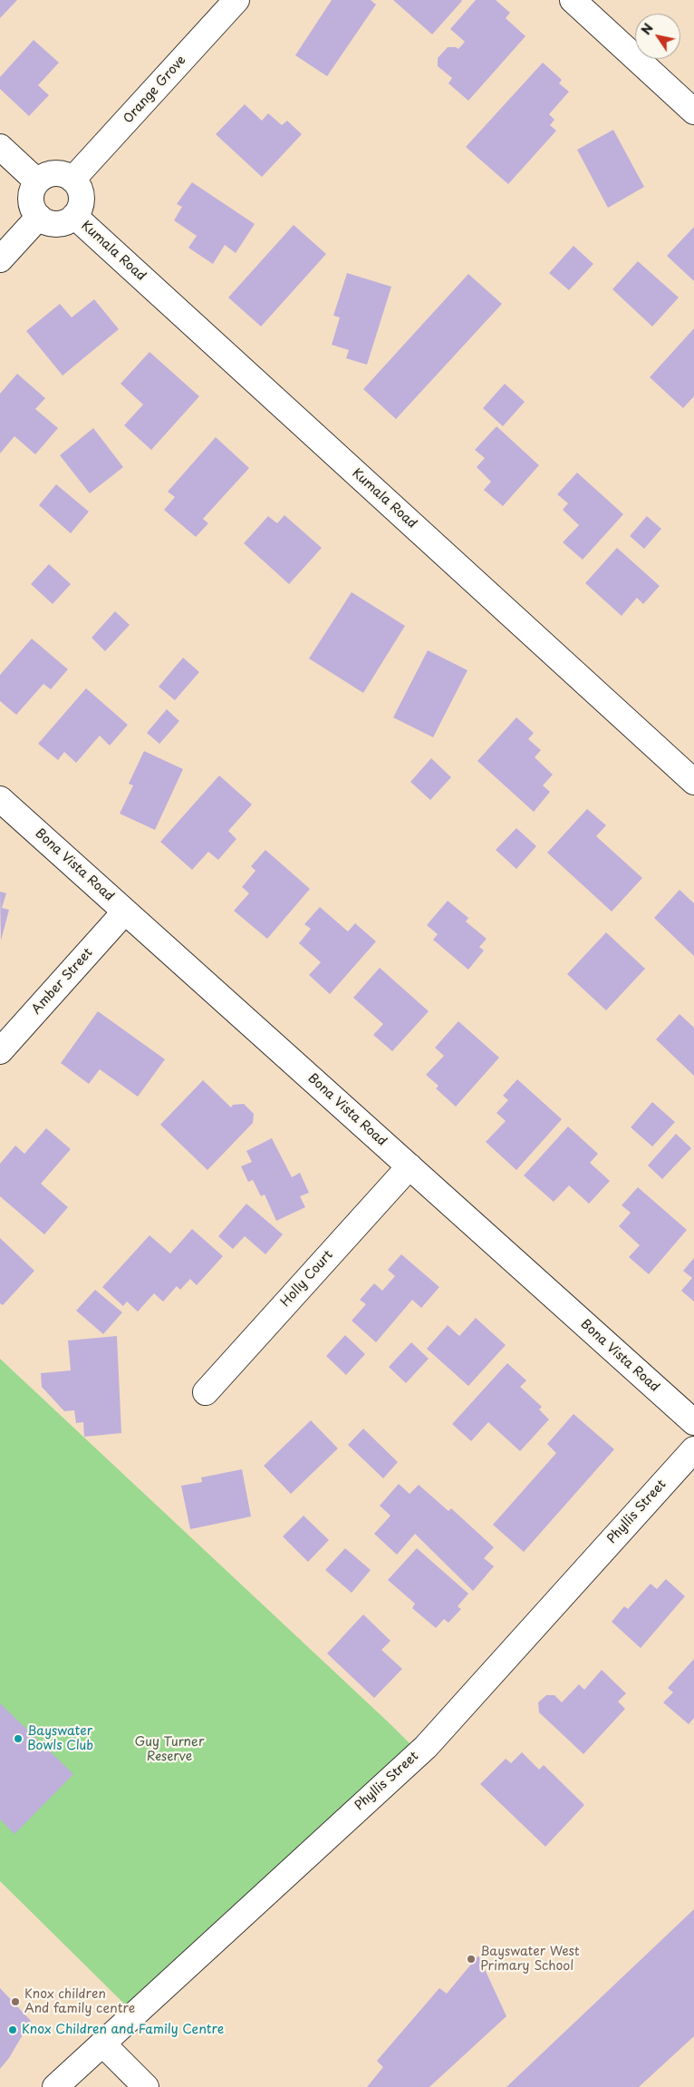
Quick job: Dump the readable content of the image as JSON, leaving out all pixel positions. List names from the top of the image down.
{
  "streets": {
    "street": [
      "Orange Grove",
      "Kumala Road",
      "Bona Vista Road",
      "Amber Street",
      "Holly Court",
      "Phyllis Street"
    ]
  },
  "crossings": [
    ["Orange Grove", "Kumala Road"],
    ["Bona Vista Road", "Amber Street"],
    ["Bona Vista Road", "Holly Court"]
  ],
  "parks": ["Guy Turner Reserve"],
  "places": [
    "Bayswater Bowls Club",
    "Bayswater West Primary School",
    "Knox children And family centre",
    "Knox Children and Family Centre"
  ],
  "north": "top left"
}
